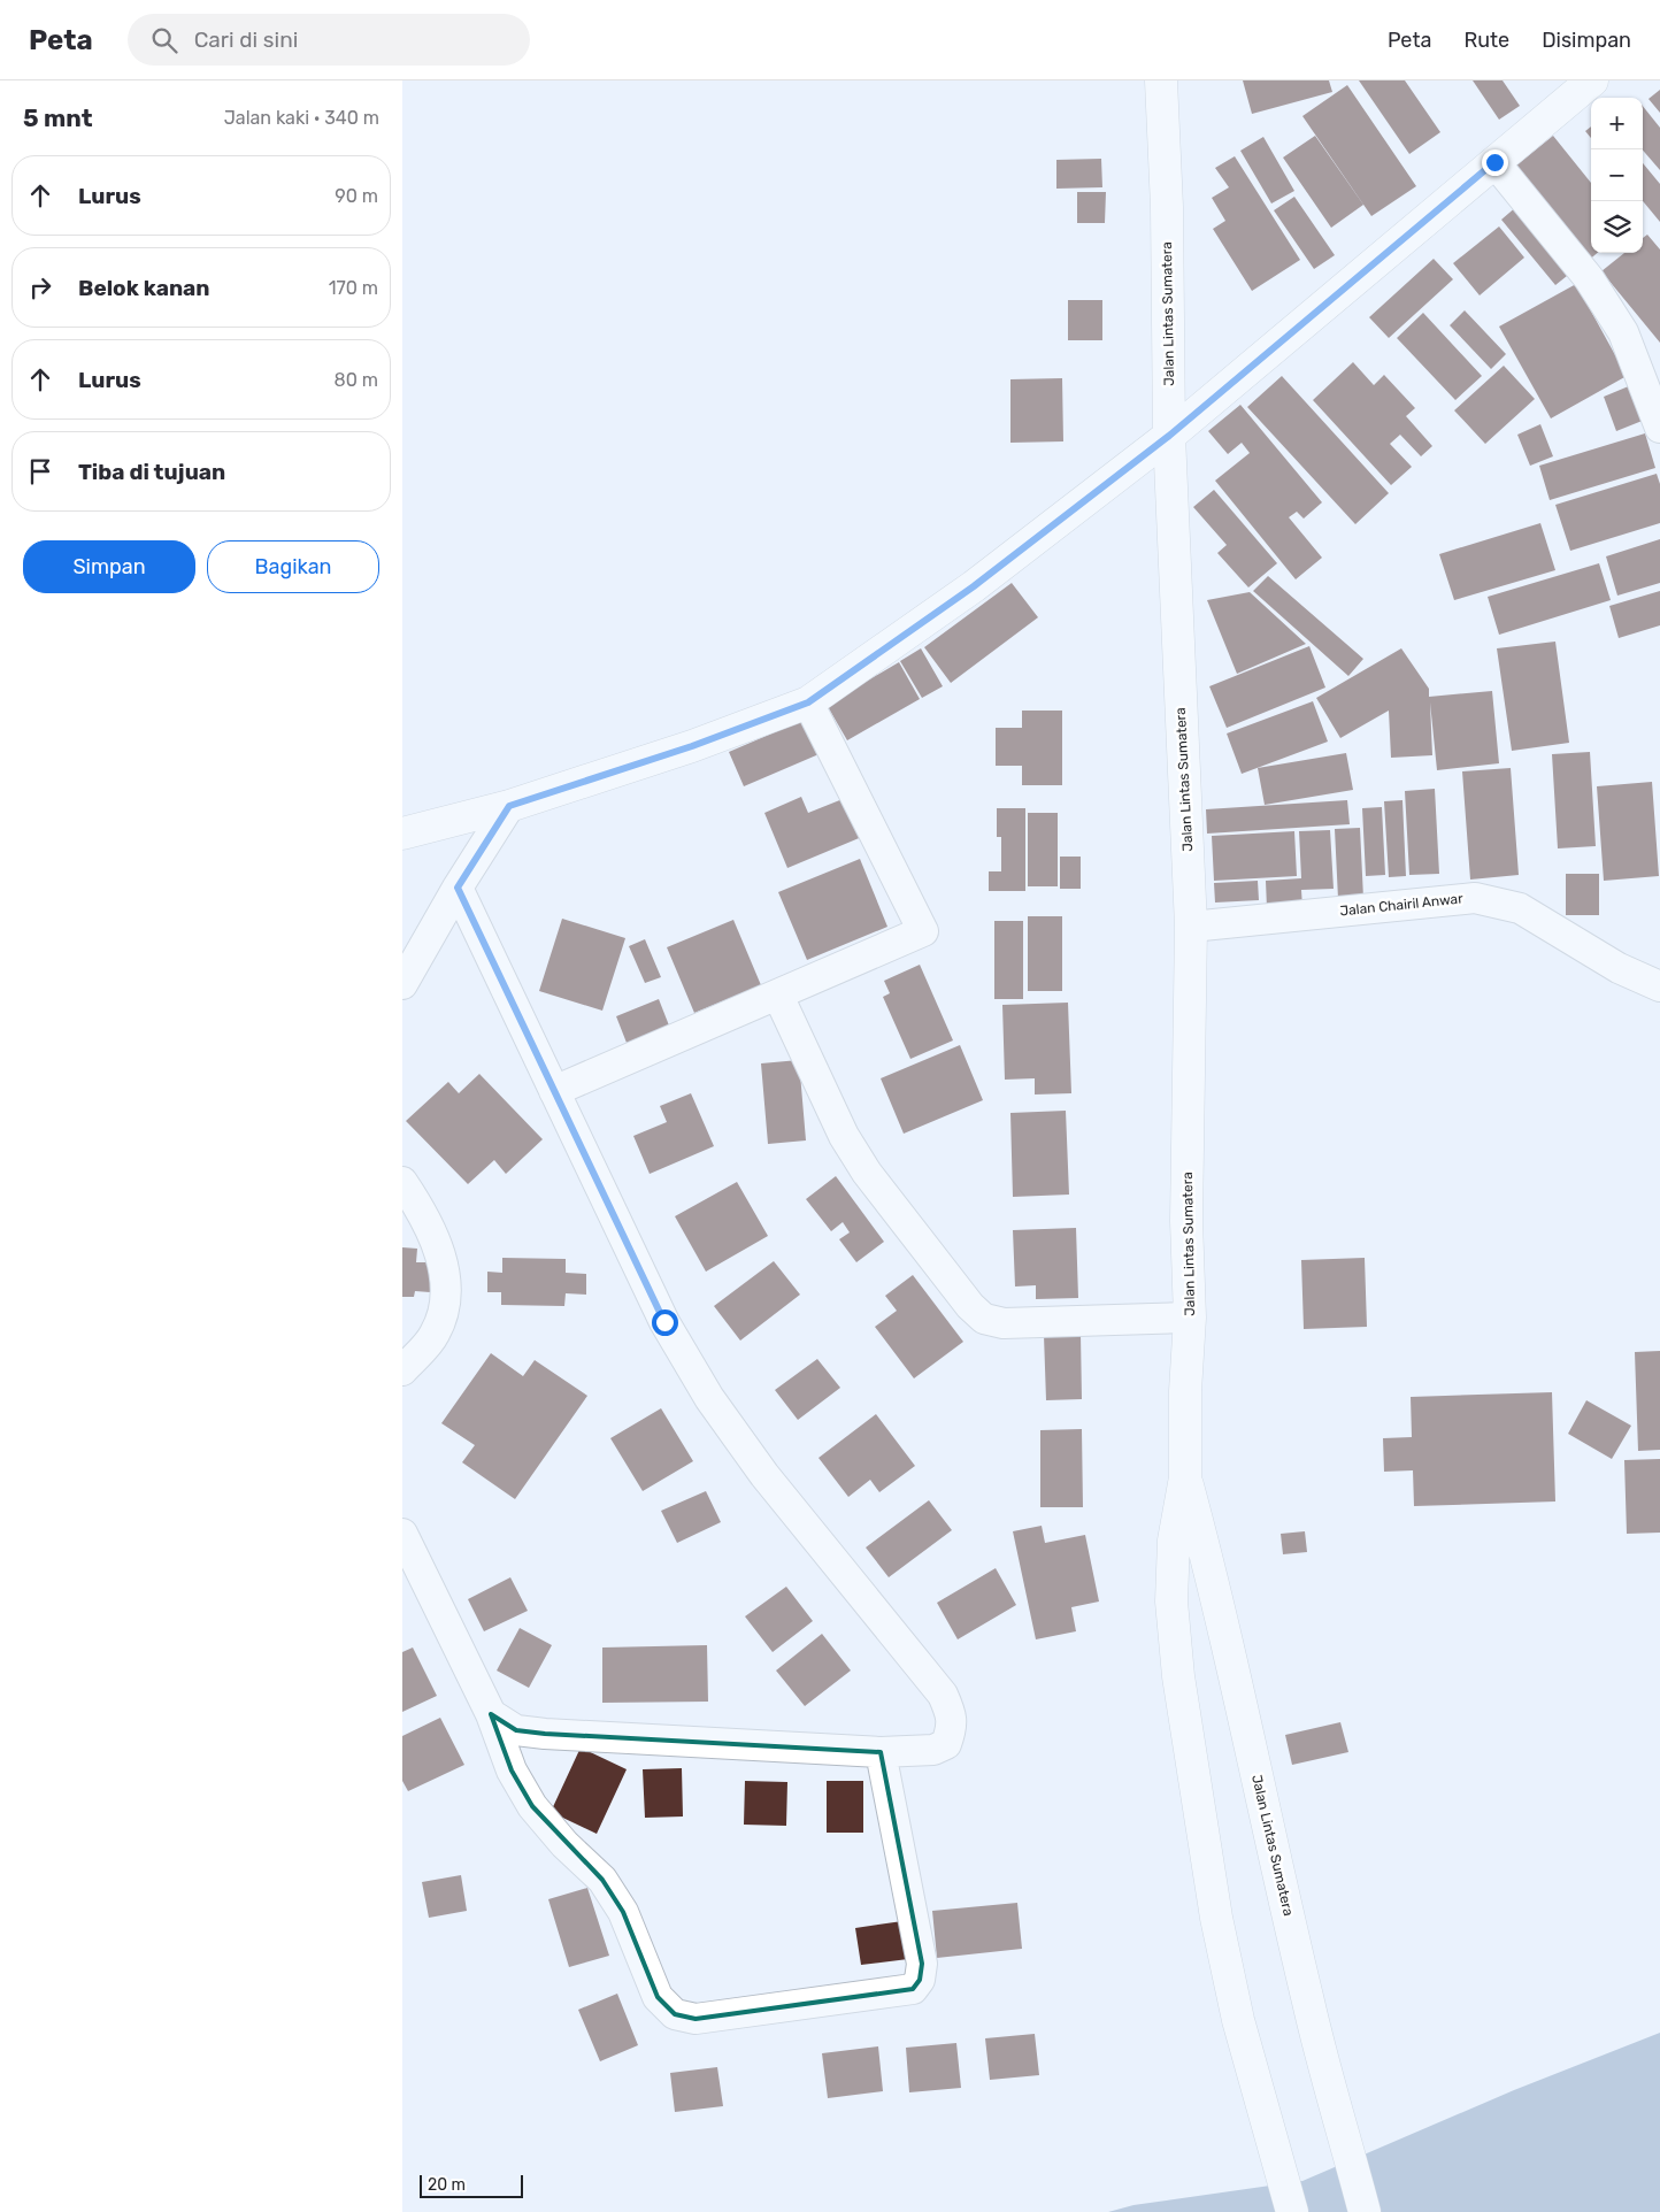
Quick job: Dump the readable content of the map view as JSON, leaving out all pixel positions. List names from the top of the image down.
{
  "streets": {
    "main road": ["Jalan Lintas Sumatera"],
    "street": ["Jalan Chairil Anwar"]
  },
  "crossings": [
    ["Jalan Lintas Sumatera", "Jalan Chairil Anwar"]
  ],
  "scale_bar": "20 m",
  "page": {
    "header": "Peta",
    "search": "Cari di sini",
    "nav": ["Peta", "Rute", "Disimpan"],
    "heading": ["5 mnt", "Jalan kaki · 340 m"],
    "map_buttons": ["+", "−"],
    "list": [
      ["Lurus", "90 m"],
      ["Belok kanan", "170 m"],
      ["Lurus", "80 m"],
      "Tiba di tujuan"
    ],
    "buttons": ["Simpan", "Bagikan"],
    "scale": "20 m"
  }
}
